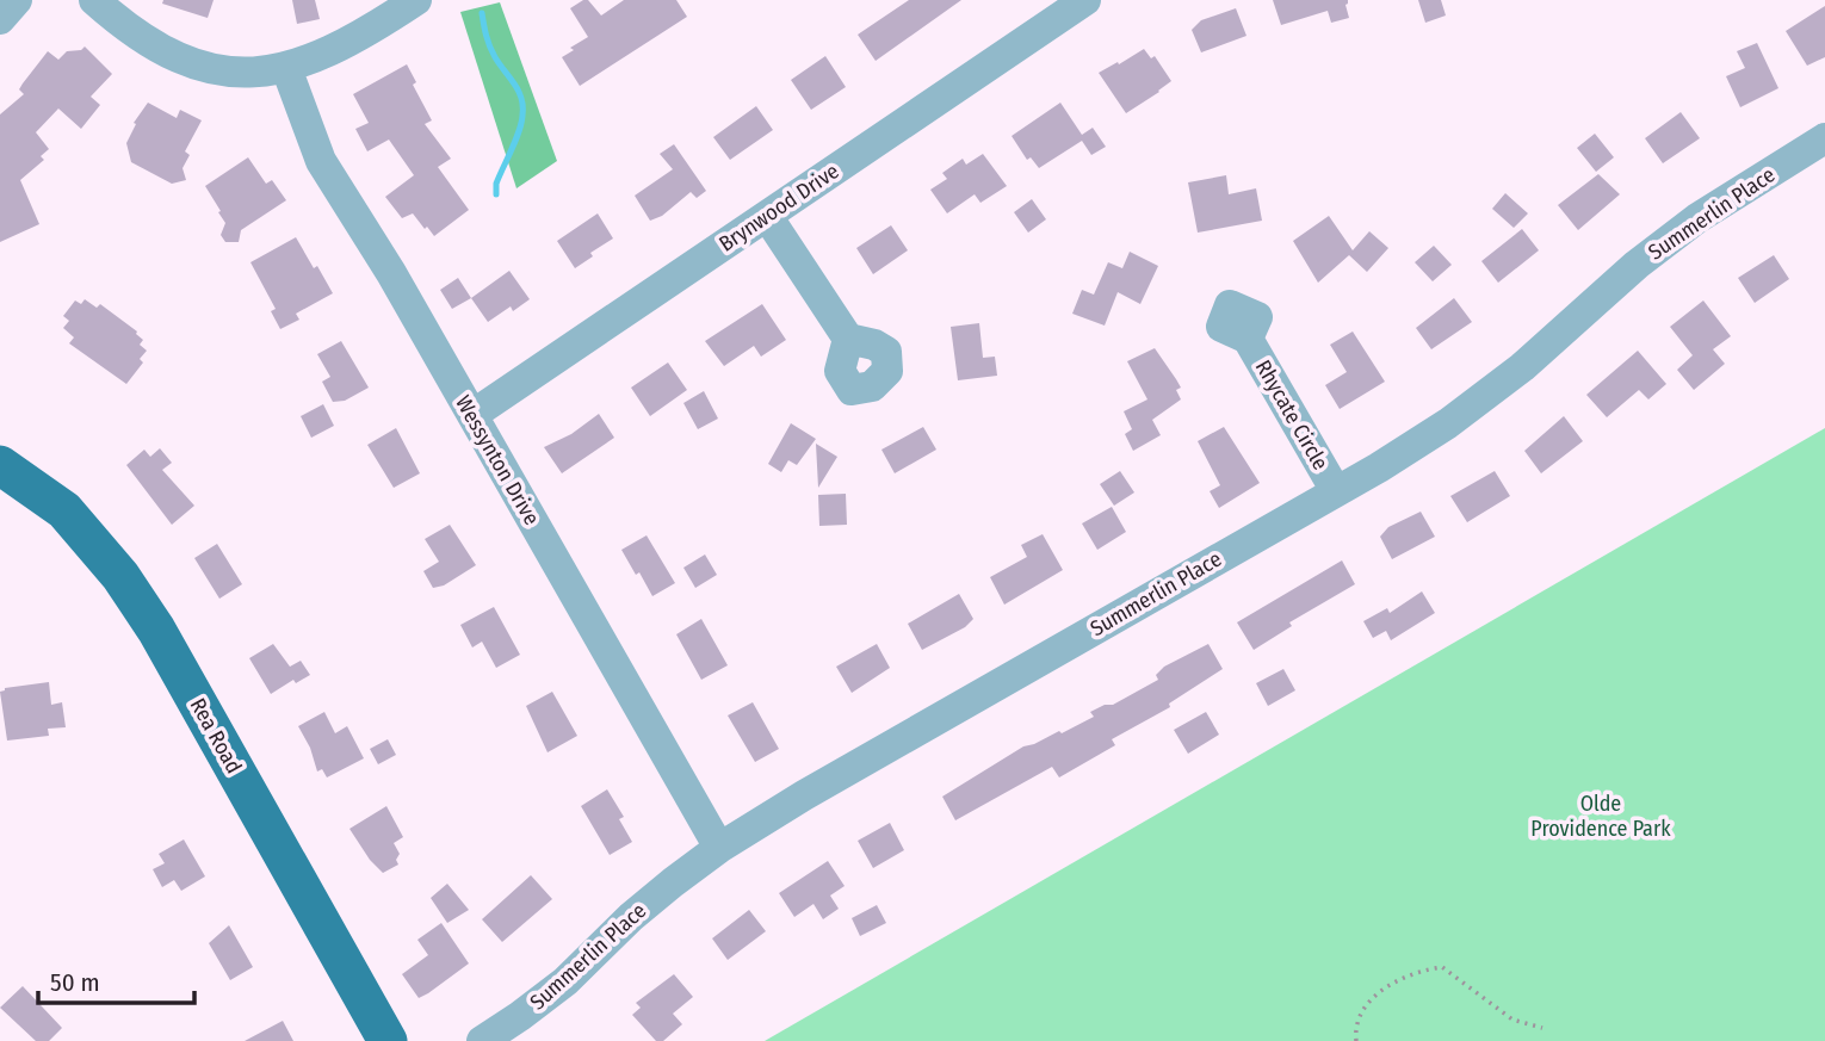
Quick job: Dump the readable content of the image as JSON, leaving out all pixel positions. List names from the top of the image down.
{
  "streets": {
    "main road": ["Rea Road"],
    "street": [
      "Brynwood Drive",
      "Summerlin Place",
      "Rhycate Circle",
      "Wessynton Drive"
    ]
  },
  "crossings": [
    ["Brynwood Drive", "Wessynton Drive"],
    ["Summerlin Place", "Rhycate Circle"],
    ["Summerlin Place", "Wessynton Drive"]
  ],
  "parks": ["Olde Providence Park"],
  "scale_bar": "50 m"
}
